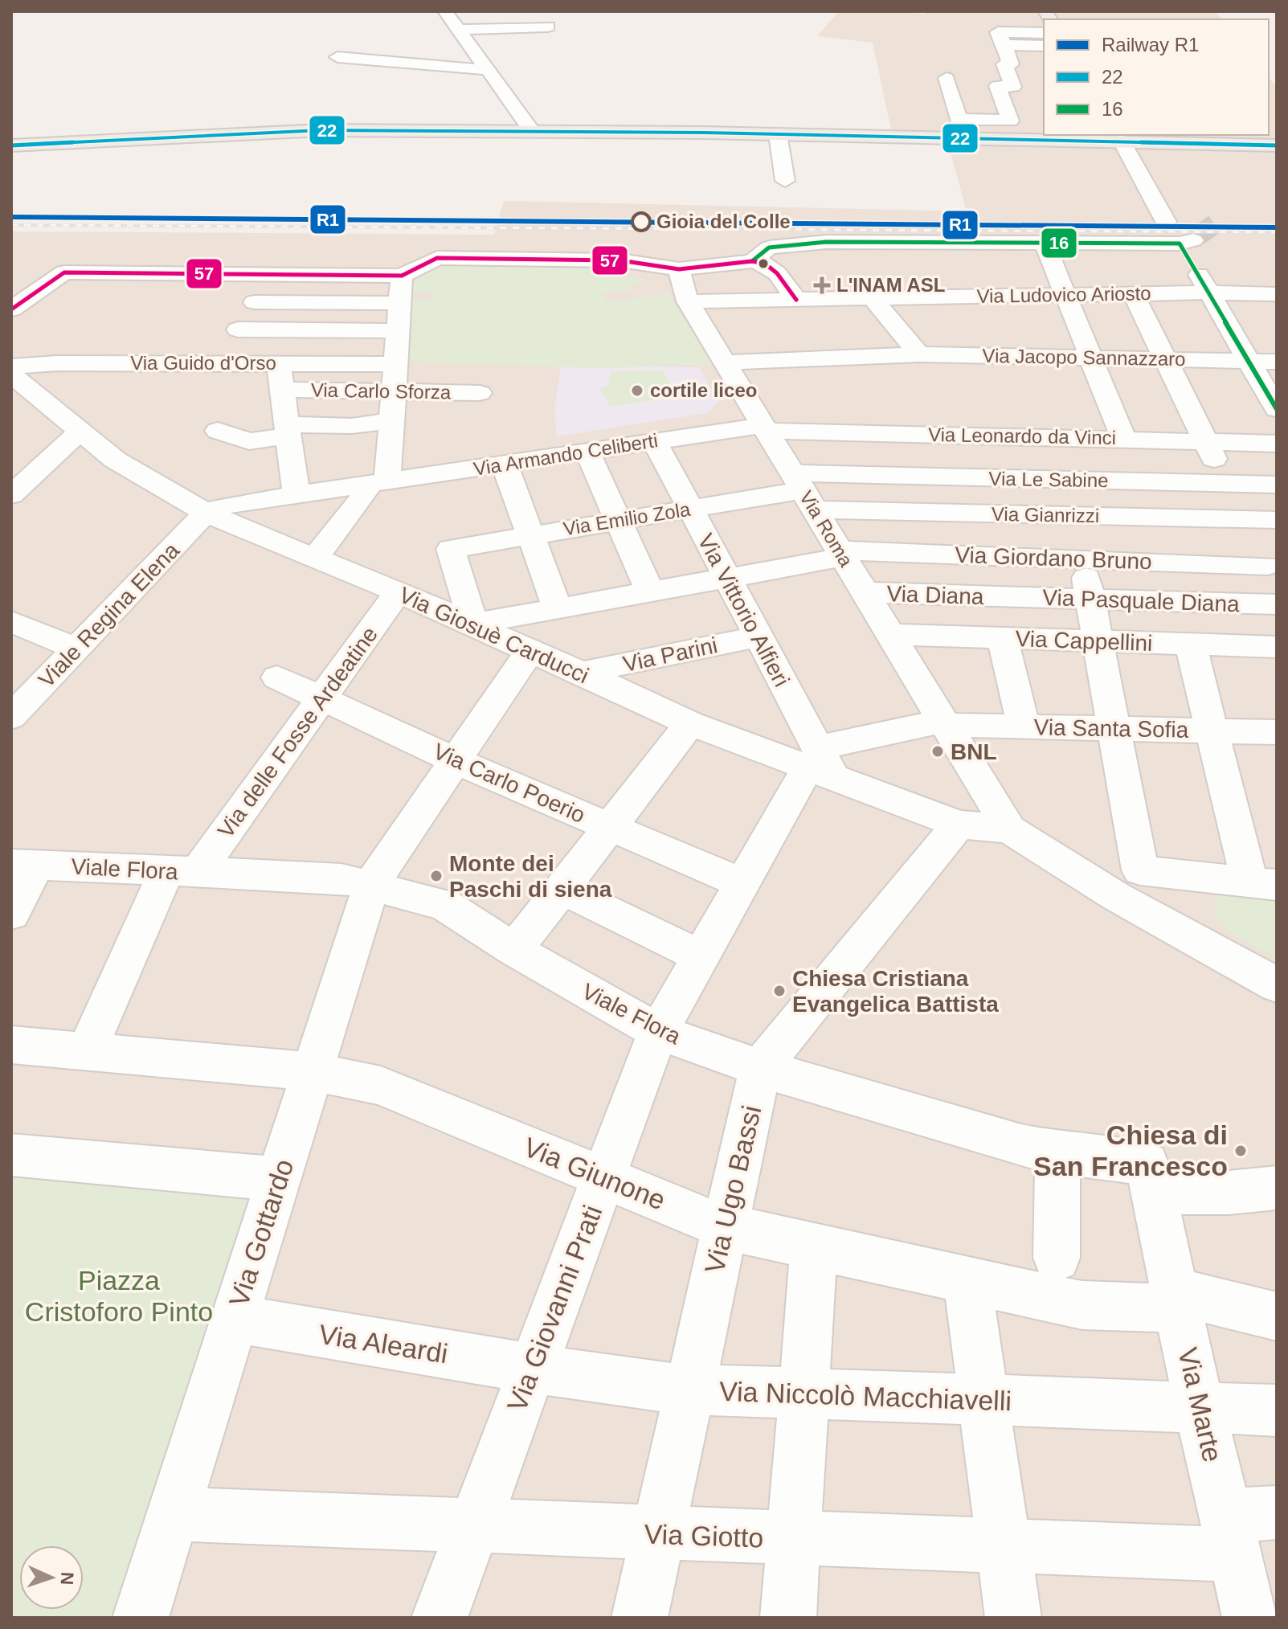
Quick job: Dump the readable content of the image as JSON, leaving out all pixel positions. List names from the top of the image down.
{
  "streets": {
    "street": [
      "Via Ludovico Ariosto",
      "Via Jacopo Sannazzaro",
      "Via Guido d'Orso",
      "Via Carlo Sforza",
      "Via Leonardo da Vinci",
      "Via Armando Celiberti",
      "Via Le Sabine",
      "Via Gianrizzi",
      "Via Emilio Zola",
      "Via Roma",
      "Via Giordano Bruno",
      "Via Diana",
      "Via Pasquale Diana",
      "Via Vittorio Alfieri",
      "Viale Regina Elena",
      "Via Giosuè Carducci",
      "Via Cappellini",
      "Via Parini",
      "Via Santa Sofia",
      "Via delle Fosse Ardeatine",
      "Via Carlo Poerio",
      "Viale Flora",
      "Via Giunone",
      "Via Ugo Bassi",
      "Via Gottardo",
      "Via Giovanni Prati",
      "Via Aleardi",
      "Via Niccolò Macchiavelli",
      "Via Marte",
      "Via Giotto"
    ]
  },
  "crossings": [
    ["Via Ludovico Ariosto", "Via Roma"],
    ["Via Jacopo Sannazzaro", "Via Roma"],
    ["Via Guido d'Orso", "Via Giosuè Carducci"],
    ["Via Leonardo da Vinci", "Via Armando Celiberti"],
    ["Via Leonardo da Vinci", "Via Roma"],
    ["Via Armando Celiberti", "Via Roma"],
    ["Via Armando Celiberti", "Via Vittorio Alfieri"],
    ["Via Armando Celiberti", "Viale Regina Elena"],
    ["Via Armando Celiberti", "Via Giosuè Carducci"],
    ["Via Le Sabine", "Via Gianrizzi"],
    ["Via Le Sabine", "Via Emilio Zola"],
    ["Via Le Sabine", "Via Roma"],
    ["Via Gianrizzi", "Via Emilio Zola"],
    ["Via Gianrizzi", "Via Roma"],
    ["Via Emilio Zola", "Via Roma"],
    ["Via Emilio Zola", "Via Giordano Bruno"],
    ["Via Emilio Zola", "Via Vittorio Alfieri"],
    ["Via Emilio Zola", "Via Giosuè Carducci"],
    ["Via Roma", "Via Giordano Bruno"],
    ["Via Roma", "Via Diana"],
    ["Via Roma", "Via Giosuè Carducci"],
    ["Via Roma", "Via Cappellini"],
    ["Via Roma", "Via Santa Sofia"],
    ["Via Giordano Bruno", "Via Vittorio Alfieri"],
    ["Via Giordano Bruno", "Via Giosuè Carducci"],
    ["Via Diana", "Via Pasquale Diana"],
    ["Via Vittorio Alfieri", "Via Giosuè Carducci"],
    ["Via Vittorio Alfieri", "Via Parini"],
    ["Via Vittorio Alfieri", "Via Santa Sofia"],
    ["Via Vittorio Alfieri", "Via Giovanni Prati"],
    ["Viale Regina Elena", "Via Giosuè Carducci"],
    ["Via Giosuè Carducci", "Via Parini"],
    ["Via Giosuè Carducci", "Via Santa Sofia"],
    ["Via Giosuè Carducci", "Via delle Fosse Ardeatine"],
    ["Via Giosuè Carducci", "Via Ugo Bassi"],
    ["Via Giosuè Carducci", "Via Gottardo"],
    ["Via Giosuè Carducci", "Via Giovanni Prati"],
    ["Via Santa Sofia", "Via Giovanni Prati"],
    ["Via delle Fosse Ardeatine", "Via Carlo Poerio"],
    ["Via delle Fosse Ardeatine", "Viale Flora"],
    ["Via delle Fosse Ardeatine", "Via Giunone"],
    ["Via Carlo Poerio", "Via Gottardo"],
    ["Via Carlo Poerio", "Via Giovanni Prati"],
    ["Viale Flora", "Via Ugo Bassi"],
    ["Viale Flora", "Via Gottardo"],
    ["Viale Flora", "Via Giovanni Prati"],
    ["Viale Flora", "Via Marte"],
    ["Via Giunone", "Via Ugo Bassi"],
    ["Via Giunone", "Via Gottardo"],
    ["Via Giunone", "Via Giovanni Prati"],
    ["Via Giunone", "Via Marte"],
    ["Via Ugo Bassi", "Via Niccolò Macchiavelli"],
    ["Via Ugo Bassi", "Via Giotto"],
    ["Via Gottardo", "Via Aleardi"],
    ["Via Gottardo", "Via Giotto"],
    ["Via Giovanni Prati", "Via Aleardi"],
    ["Via Giovanni Prati", "Via Niccolò Macchiavelli"],
    ["Via Giovanni Prati", "Via Giotto"],
    ["Via Aleardi", "Via Niccolò Macchiavelli"],
    ["Via Niccolò Macchiavelli", "Via Marte"],
    ["Via Marte", "Via Giotto"]
  ],
  "parks": ["Piazza Cristoforo Pinto"],
  "places": {
    "other": [
      "Gioia del Colle",
      "cortile liceo",
      "BNL",
      "Monte dei Paschi di siena",
      "Chiesa Cristiana Evangelica Battista",
      "Chiesa di San Francesco"
    ],
    "health": ["L'INAM ASL"]
  },
  "lines": [
    "transit line 22",
    "rail line R1",
    "transit line 16",
    "transit line 57"
  ],
  "legend": ["Railway R1", "22", "16"],
  "north": "right"
}
